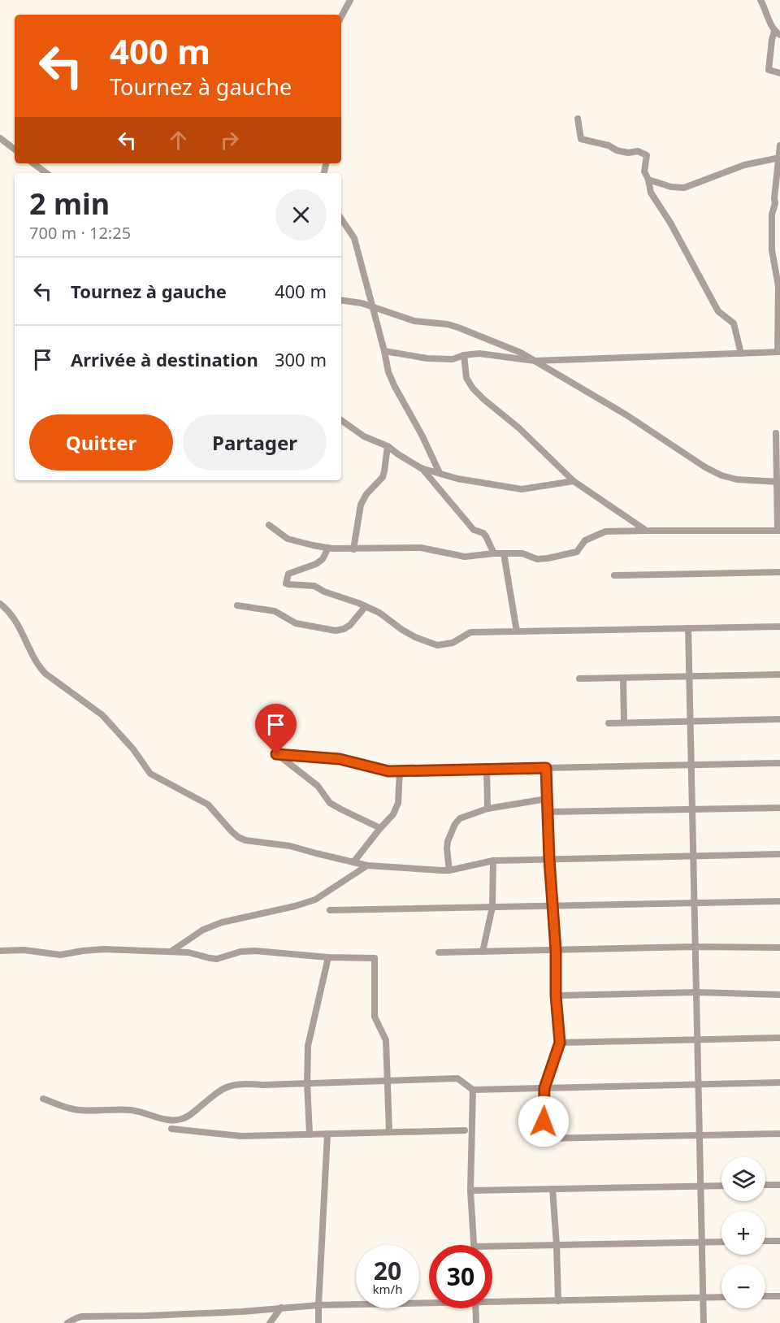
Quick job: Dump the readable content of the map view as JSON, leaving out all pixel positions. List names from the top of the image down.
{
  "page": {
    "turn": ["400 m", "Tournez à gauche"],
    "heading": ["2 min", "700 m · 12:25"],
    "list": [
      {
        "name": "Tournez à gauche",
        "value": "400 m"
      },
      {
        "name": "Arrivée à destination",
        "value": "300 m"
      }
    ],
    "buttons": ["Quitter", "Partager"],
    "map_buttons": ["+", "−"],
    "speed": "20 km/h",
    "limit": "30"
  }
}
